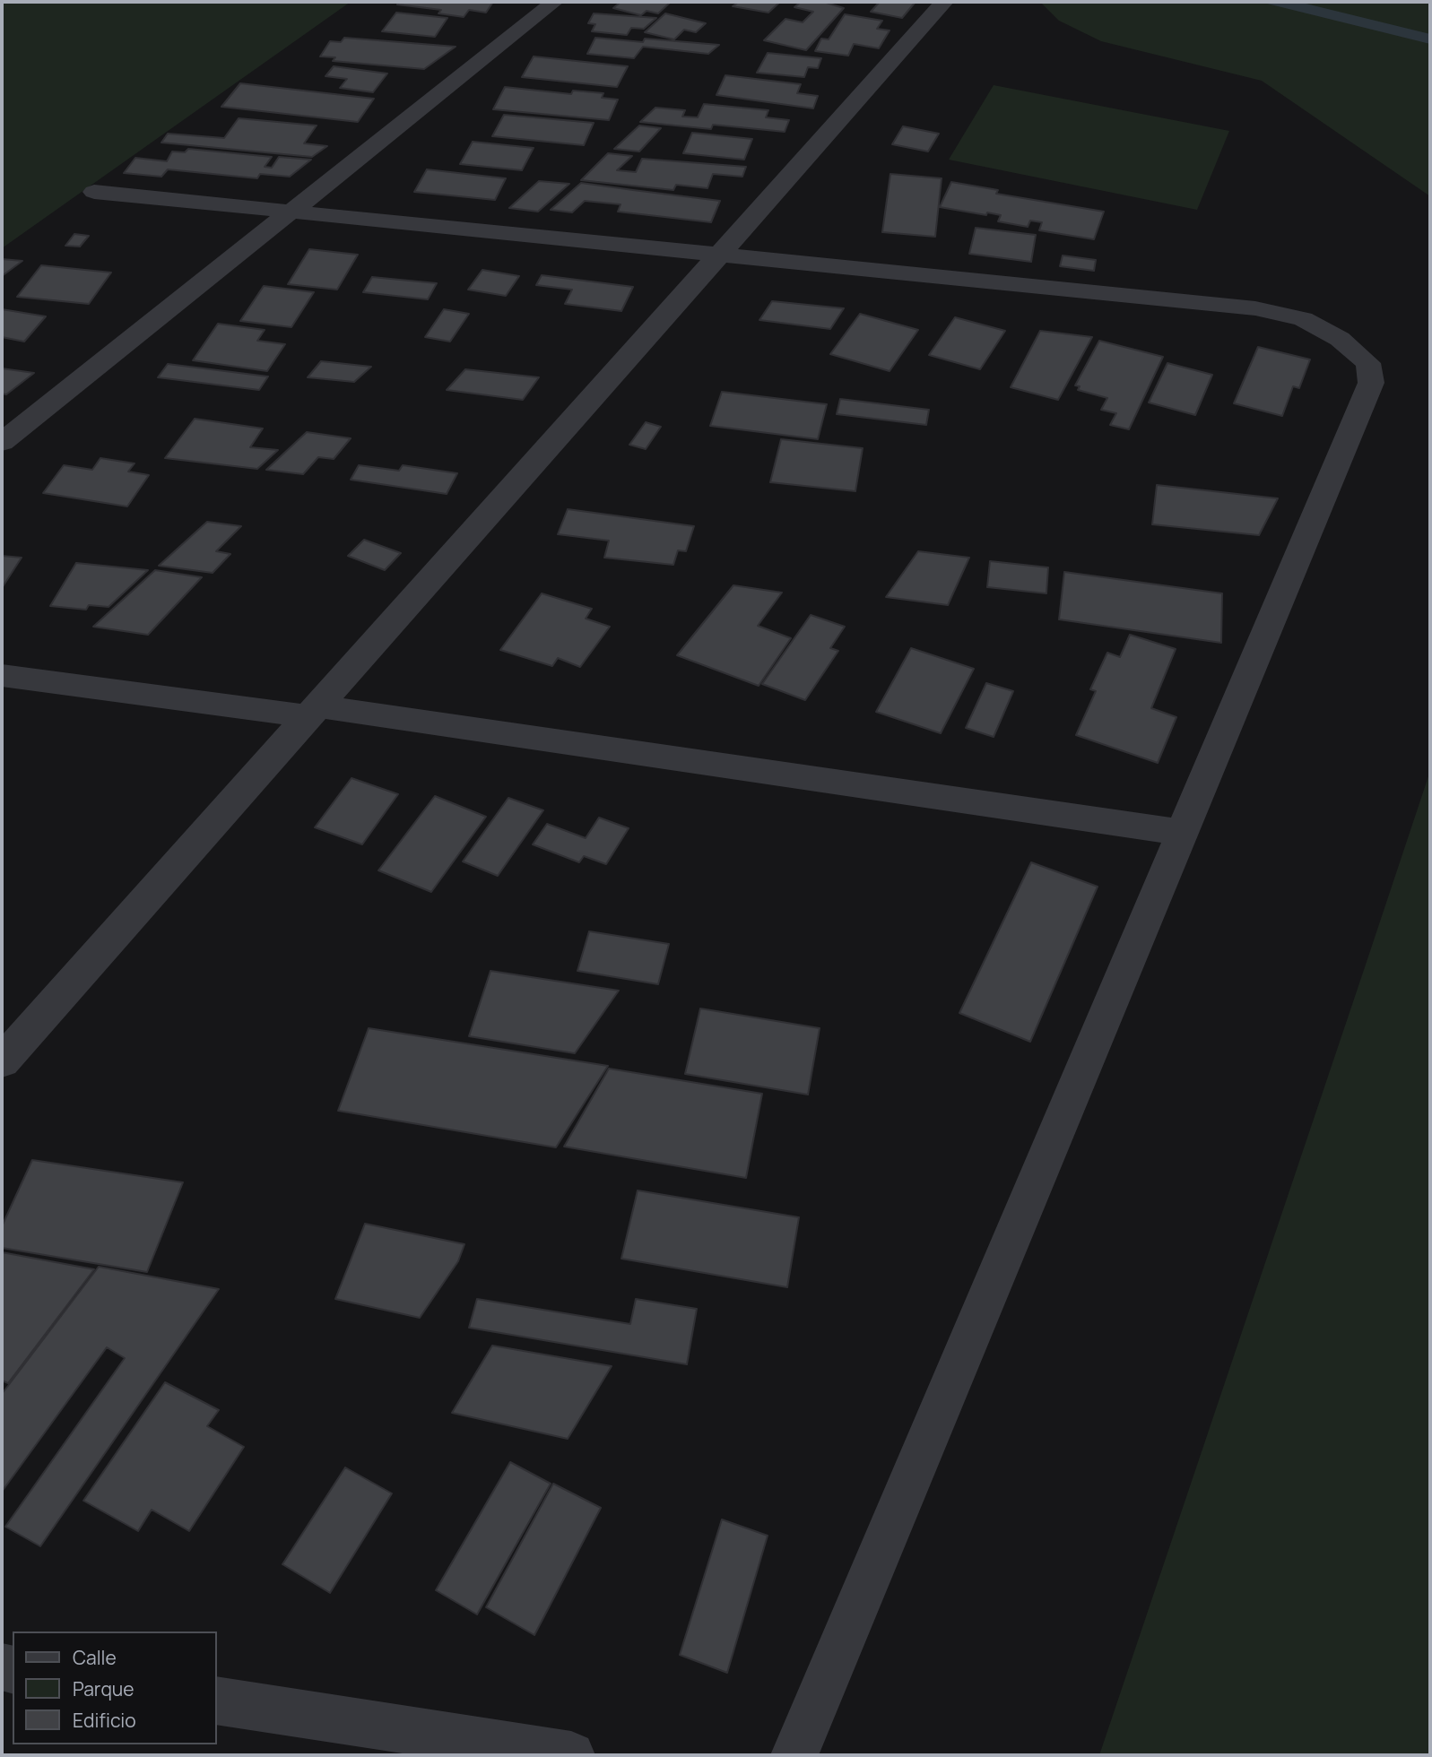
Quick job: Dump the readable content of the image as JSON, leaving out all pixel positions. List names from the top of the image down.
{
  "legend": ["Calle", "Parque", "Edificio"]
}
